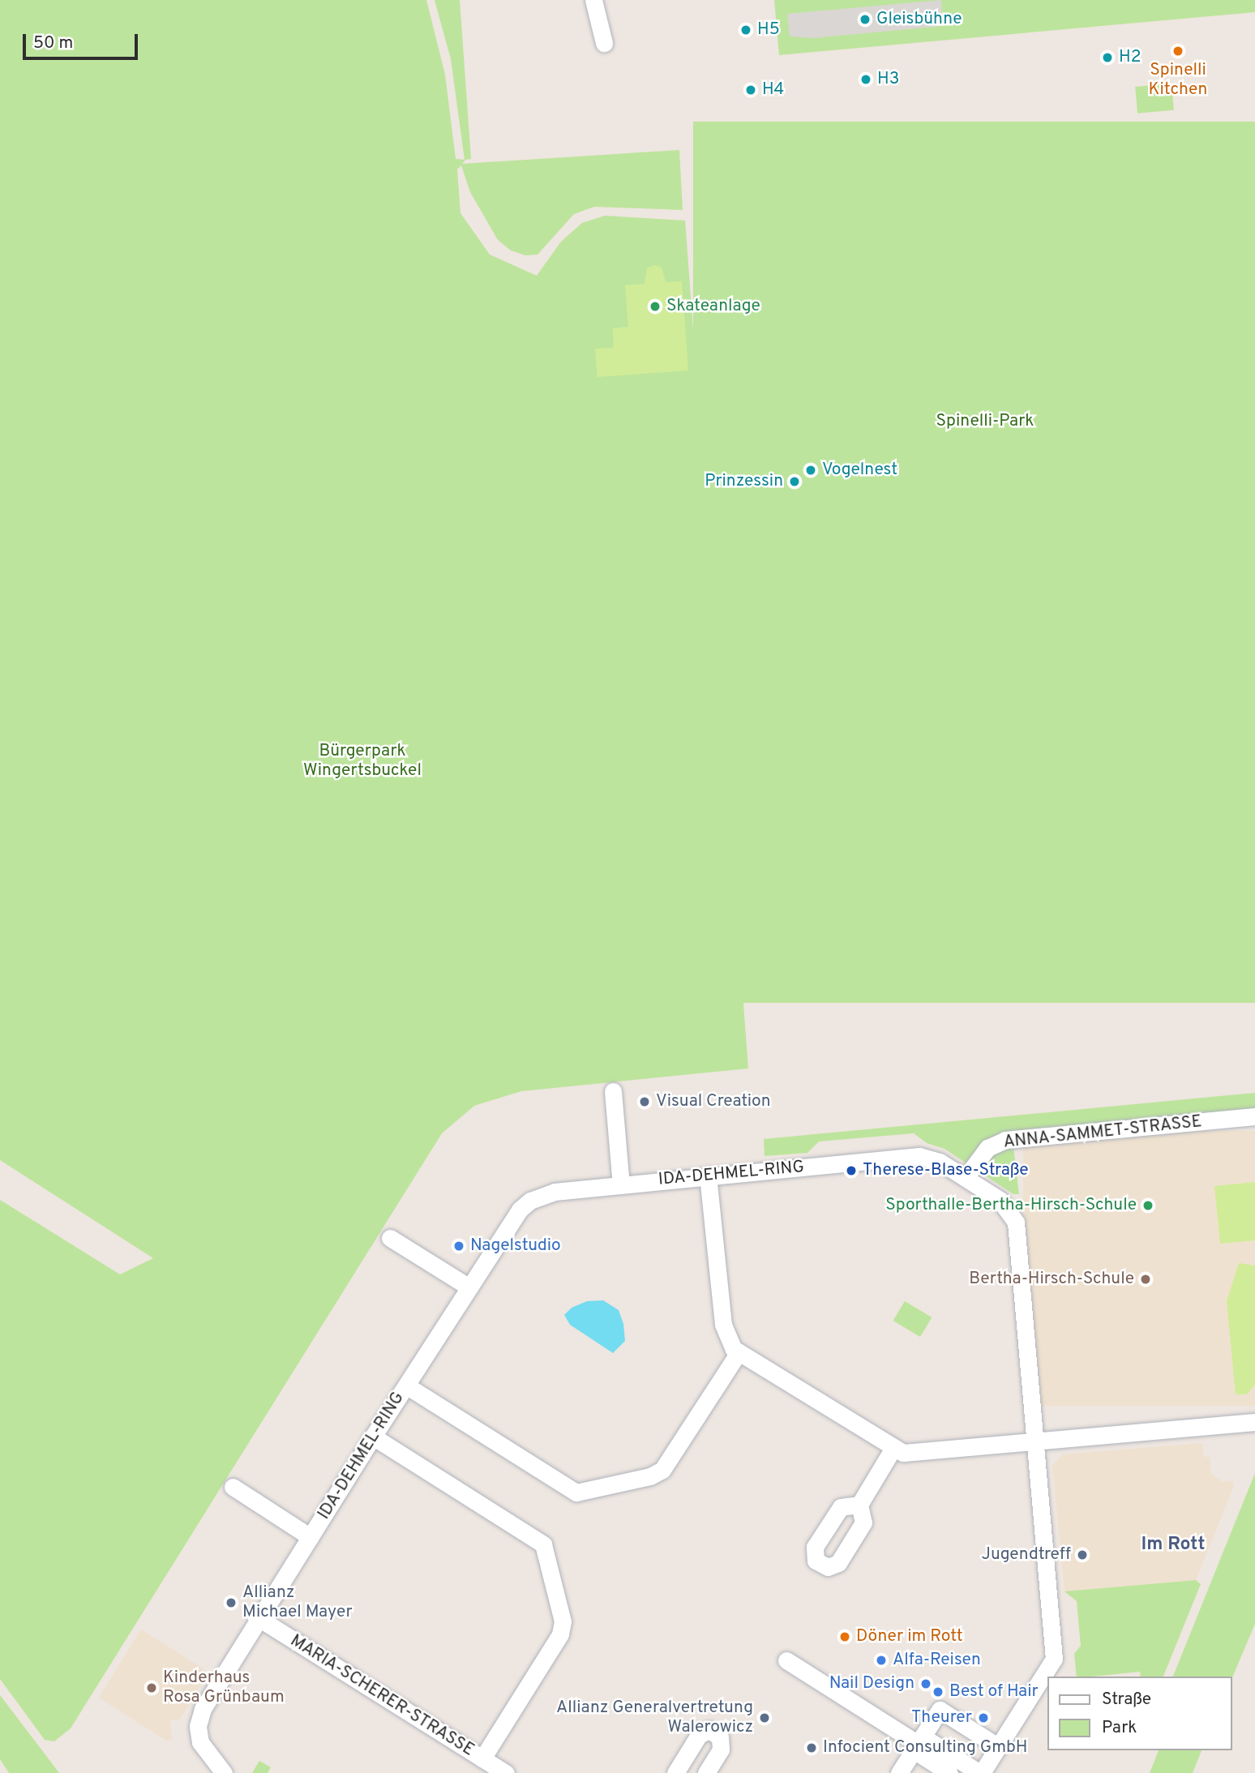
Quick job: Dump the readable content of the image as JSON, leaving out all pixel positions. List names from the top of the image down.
{
  "streets": {
    "street": ["ANNA-SAMMET-STRASSE", "IDA-DEHMEL-RING", "MARIA-SCHERER-STRASSE"]
  },
  "crossings": [
    ["ANNA-SAMMET-STRASSE", "IDA-DEHMEL-RING"],
    ["IDA-DEHMEL-RING", "MARIA-SCHERER-STRASSE"]
  ],
  "districts": ["Im Rott"],
  "parks": ["Spinelli-Park", "Bürgerpark Wingertsbuckel"],
  "places": [
    "Gleisbühne",
    "H5",
    "Spinelli Kitchen",
    "H2",
    "H3",
    "H4",
    "Skateanlage",
    "Vogelnest",
    "Prinzessin",
    "Visual Creation",
    "Therese-Blase-Straße",
    "Sporthalle-Bertha-Hirsch-Schule",
    "Nagelstudio",
    "Bertha-Hirsch-Schule",
    "Jugendtreff",
    "Allianz Michael Mayer",
    "Döner im Rott",
    "Alfa-Reisen",
    "Nail Design",
    "Kinderhaus Rosa Grünbaum",
    "Best of Hair",
    "Allianz Generalvertretung Walerowicz",
    "Theurer",
    "Infocient Consulting GmbH"
  ],
  "legend": ["Straße", "Park"],
  "scale_bar": "50 m"
}
